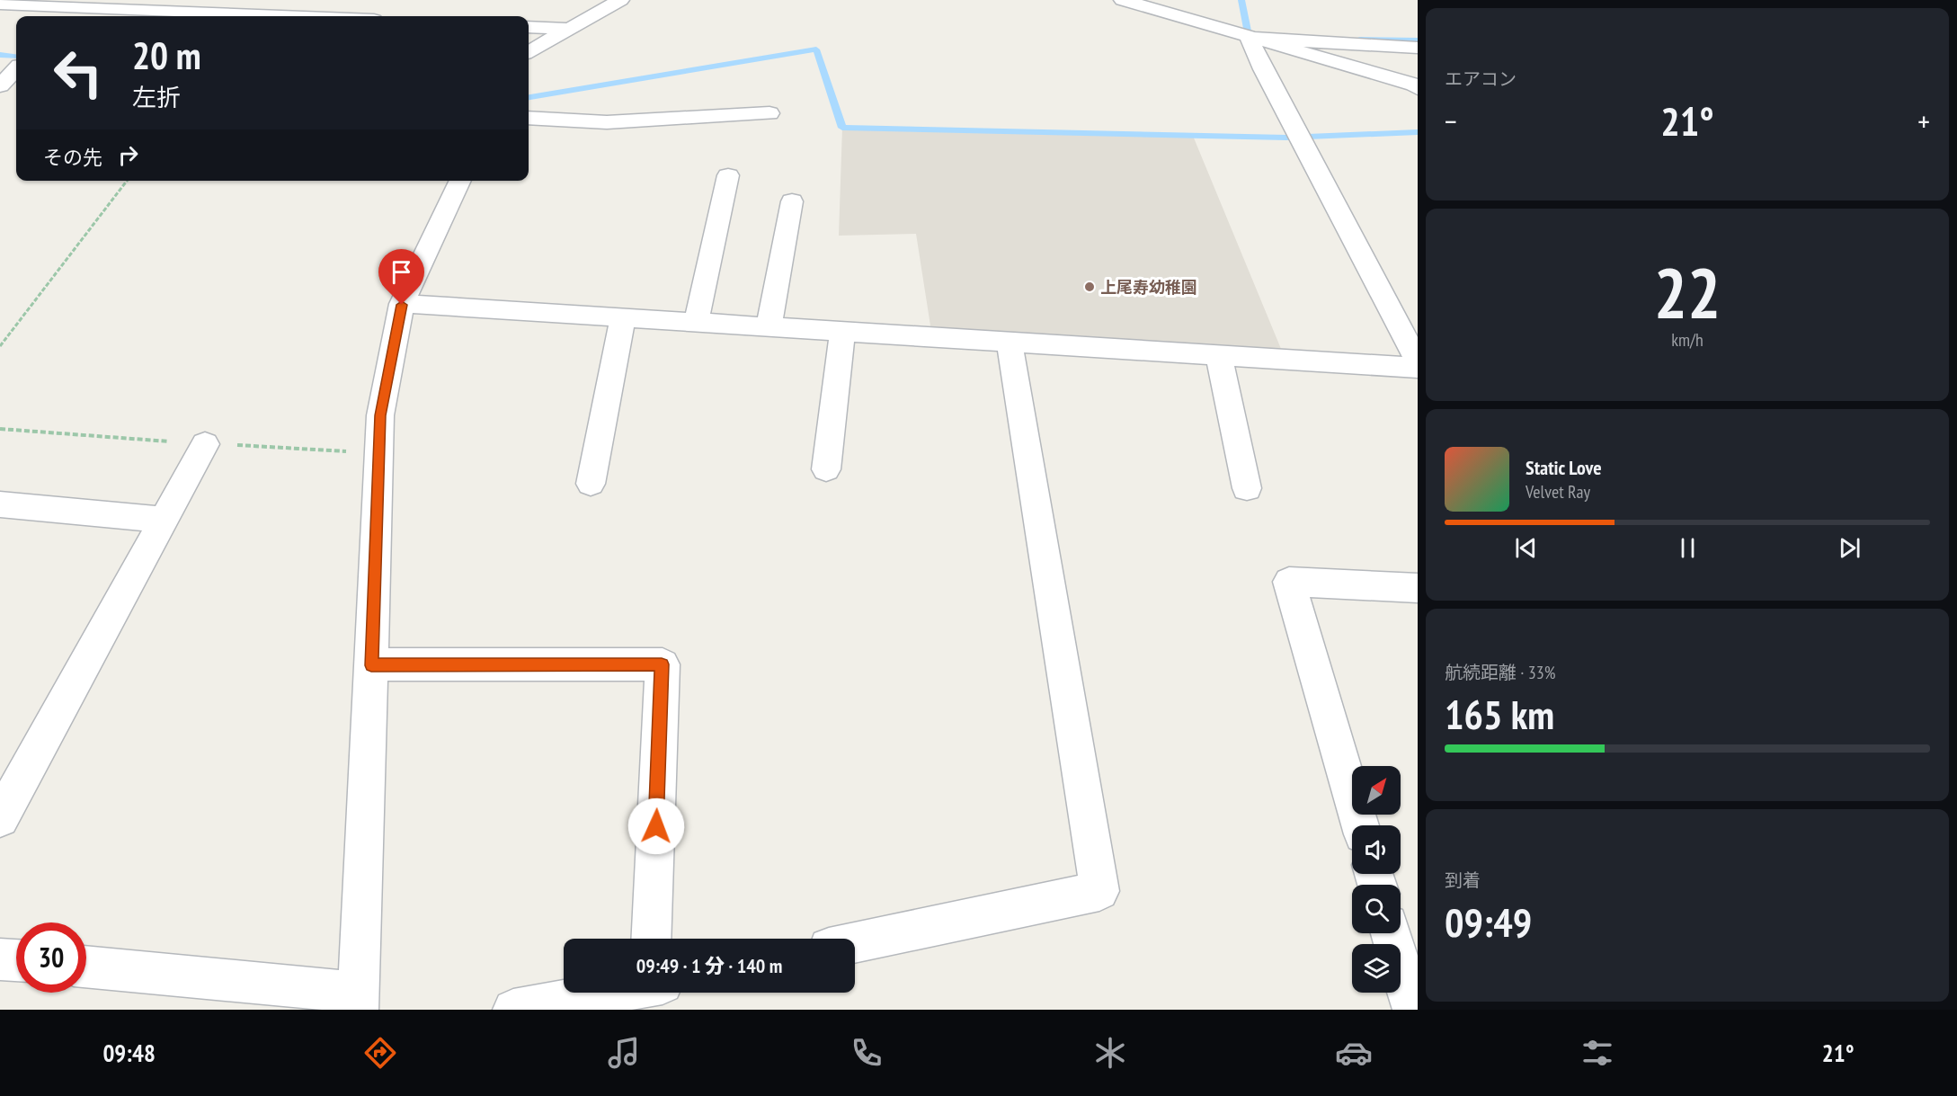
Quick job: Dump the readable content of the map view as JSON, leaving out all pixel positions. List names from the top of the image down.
{
  "places": ["上尾寿幼稚園"],
  "north": "top right",
  "page": {
    "tile": [
      "エアコン",
      ["22", "km/h"],
      ["航続距離 · 33%", "165 km"],
      ["到着", "09:49"]
    ],
    "turn": ["20 m", "左折"],
    "heat": ["−", "21°", "+"],
    "then": "その先",
    "song": ["Static Love", "Velvet Ray"],
    "limit": "30",
    "trip": "09:49 · 1 分 · 140 m",
    "tabs": ["09:48", "21°"]
  }
}
